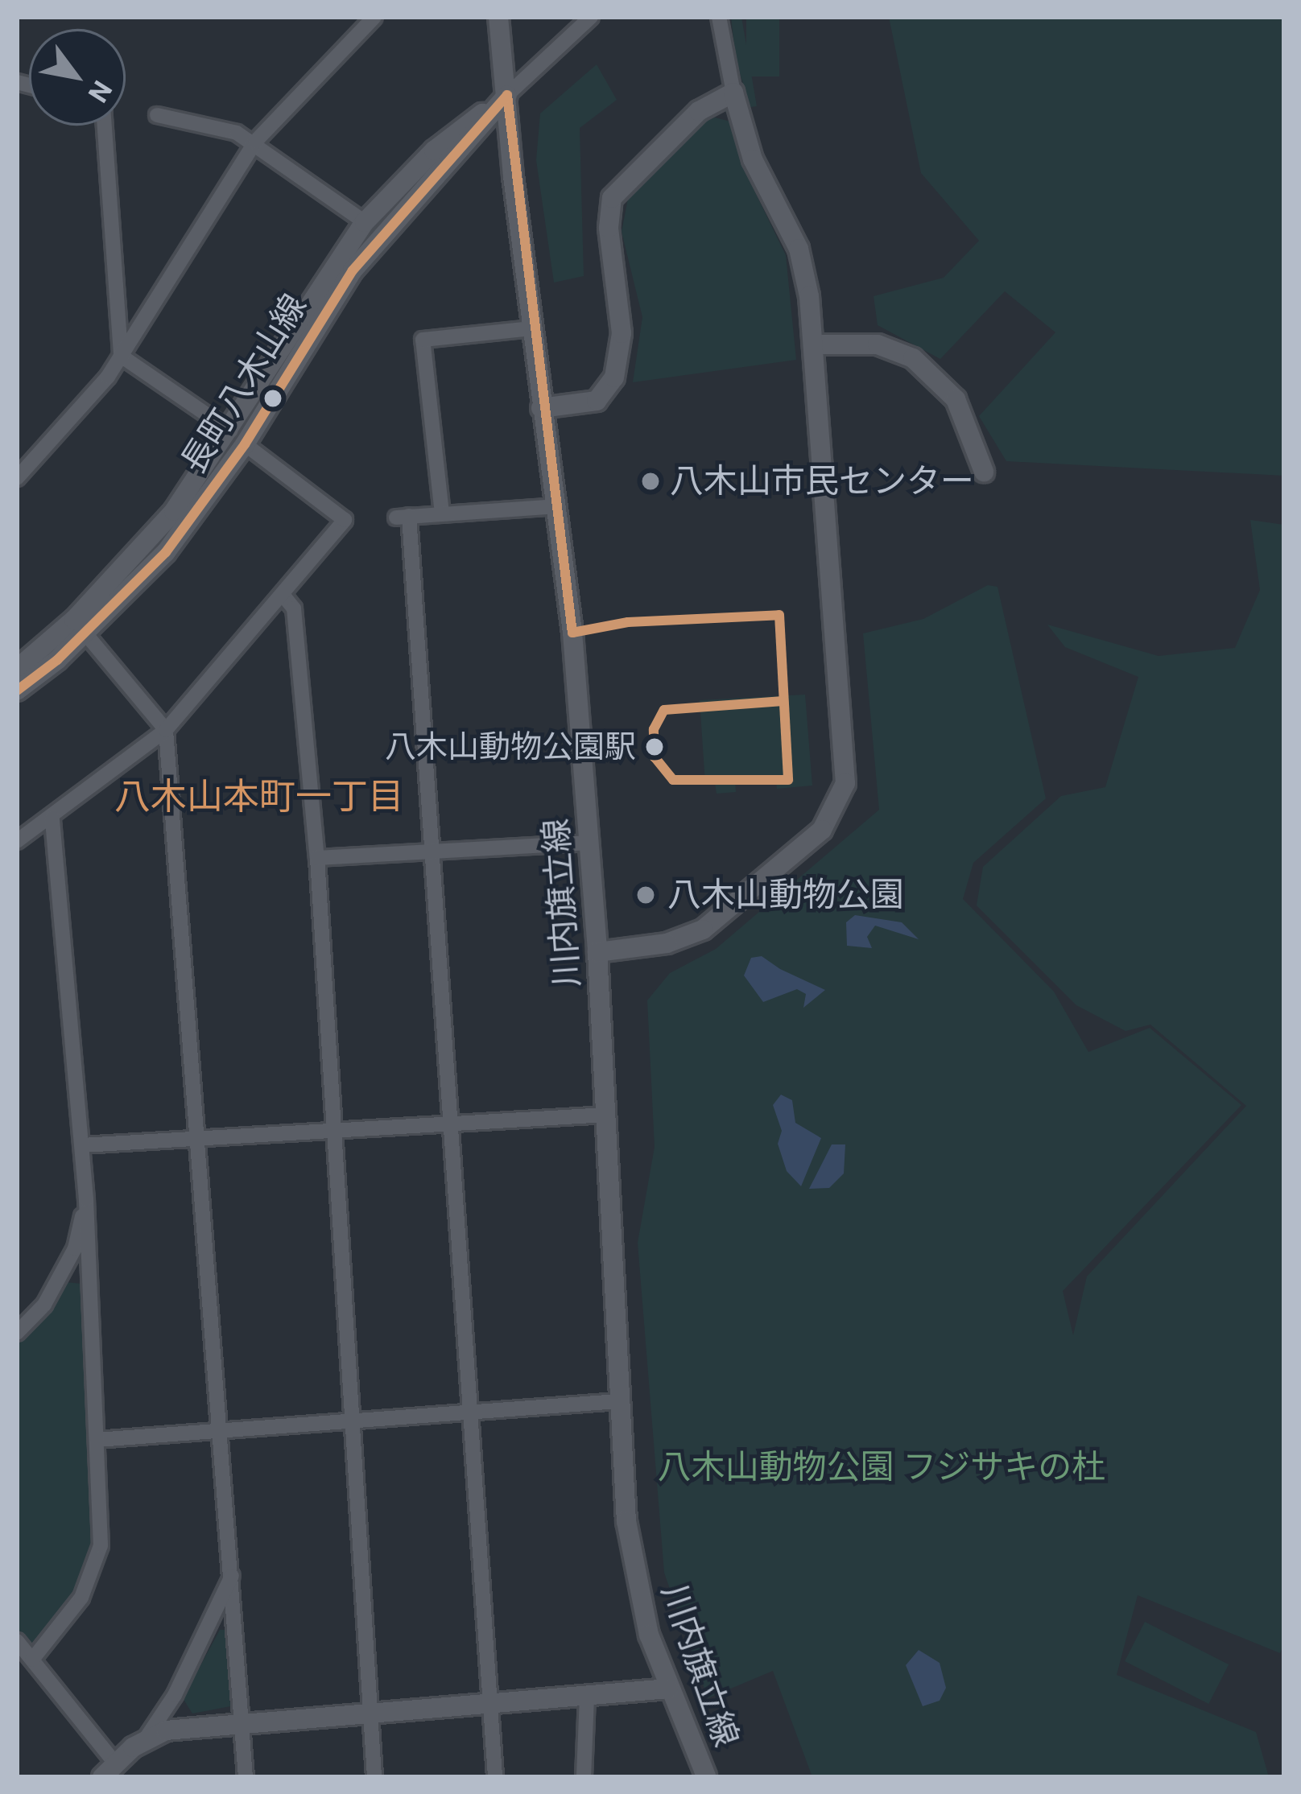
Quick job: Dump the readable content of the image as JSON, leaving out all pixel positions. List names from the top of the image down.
{
  "streets": {
    "street": ["長町八木山線", "川内旗立線"]
  },
  "crossings": [
    ["長町八木山線", "川内旗立線"]
  ],
  "districts": ["八木山本町一丁目"],
  "parks": ["八木山動物公園 フジサキの杜"],
  "places": ["八木山市民センター", "八木山動物公園駅", "八木山動物公園"],
  "north": "bottom right"
}
